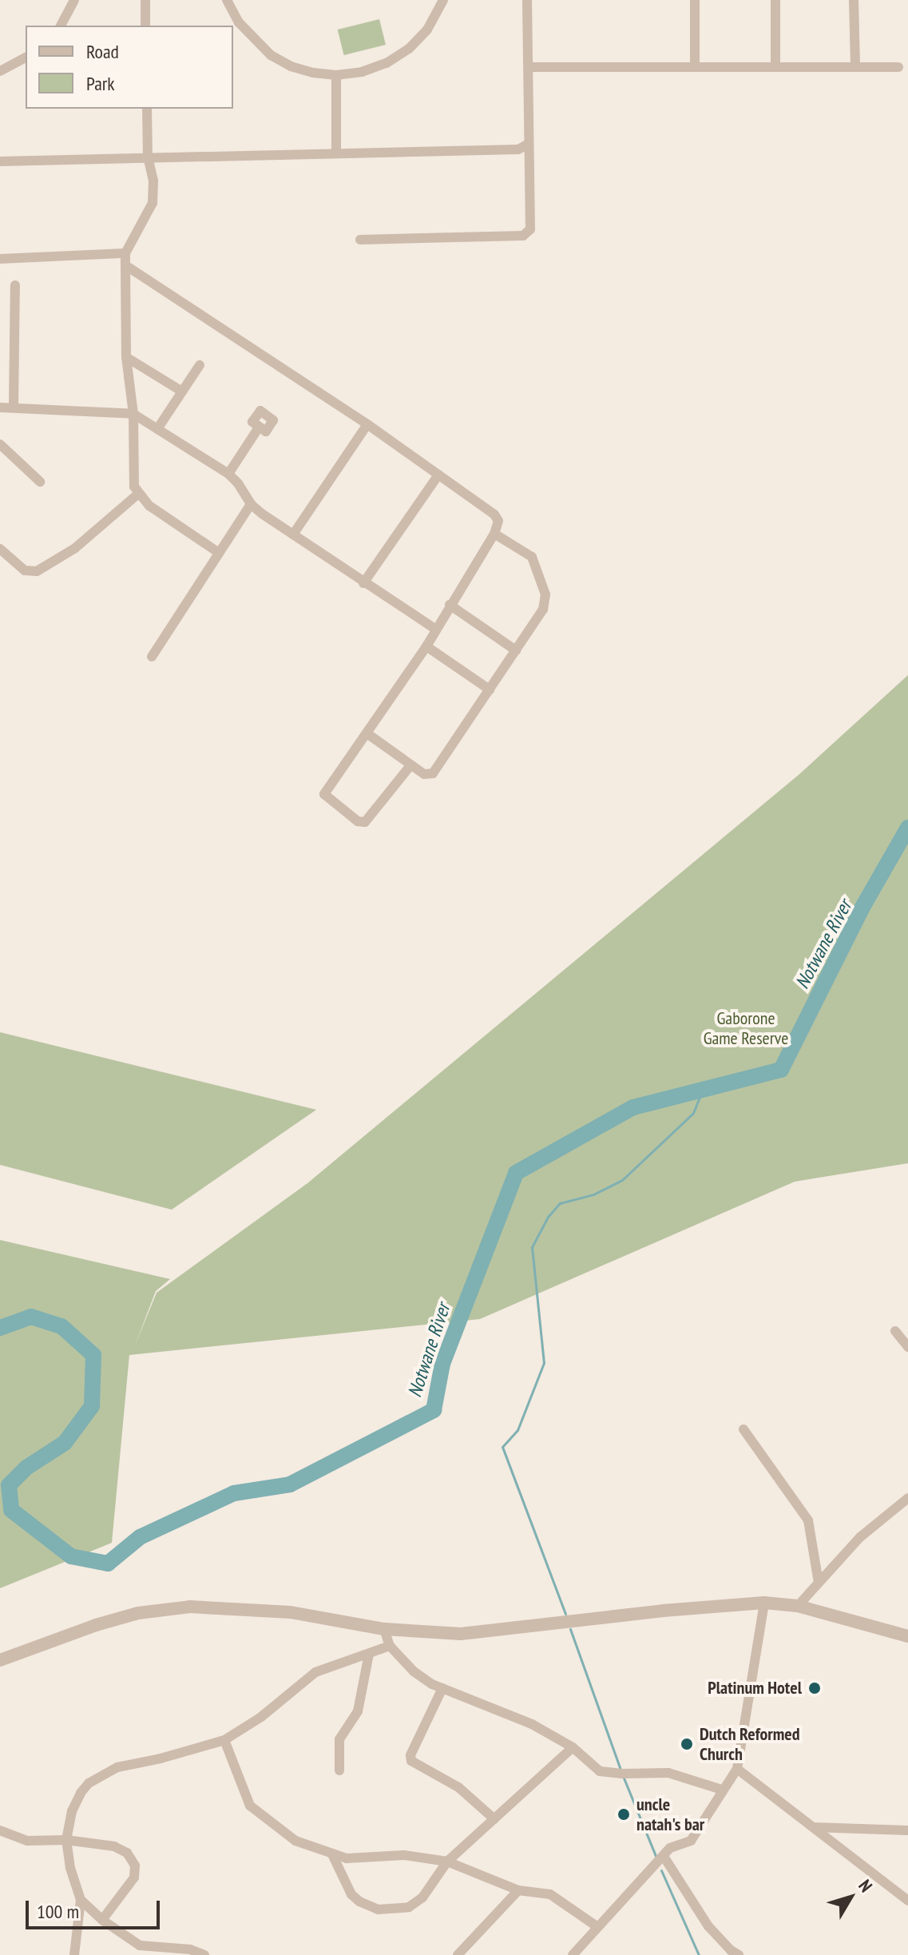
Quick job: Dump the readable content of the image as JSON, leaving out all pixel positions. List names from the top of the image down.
{
  "water": ["Notwane River"],
  "parks": ["Gaborone Game Reserve"],
  "places": ["Platinum Hotel", "Dutch Reformed Church", "uncle natah's bar"],
  "legend": ["Road", "Park"],
  "scale_bar": "100 m",
  "north": "top right"
}
